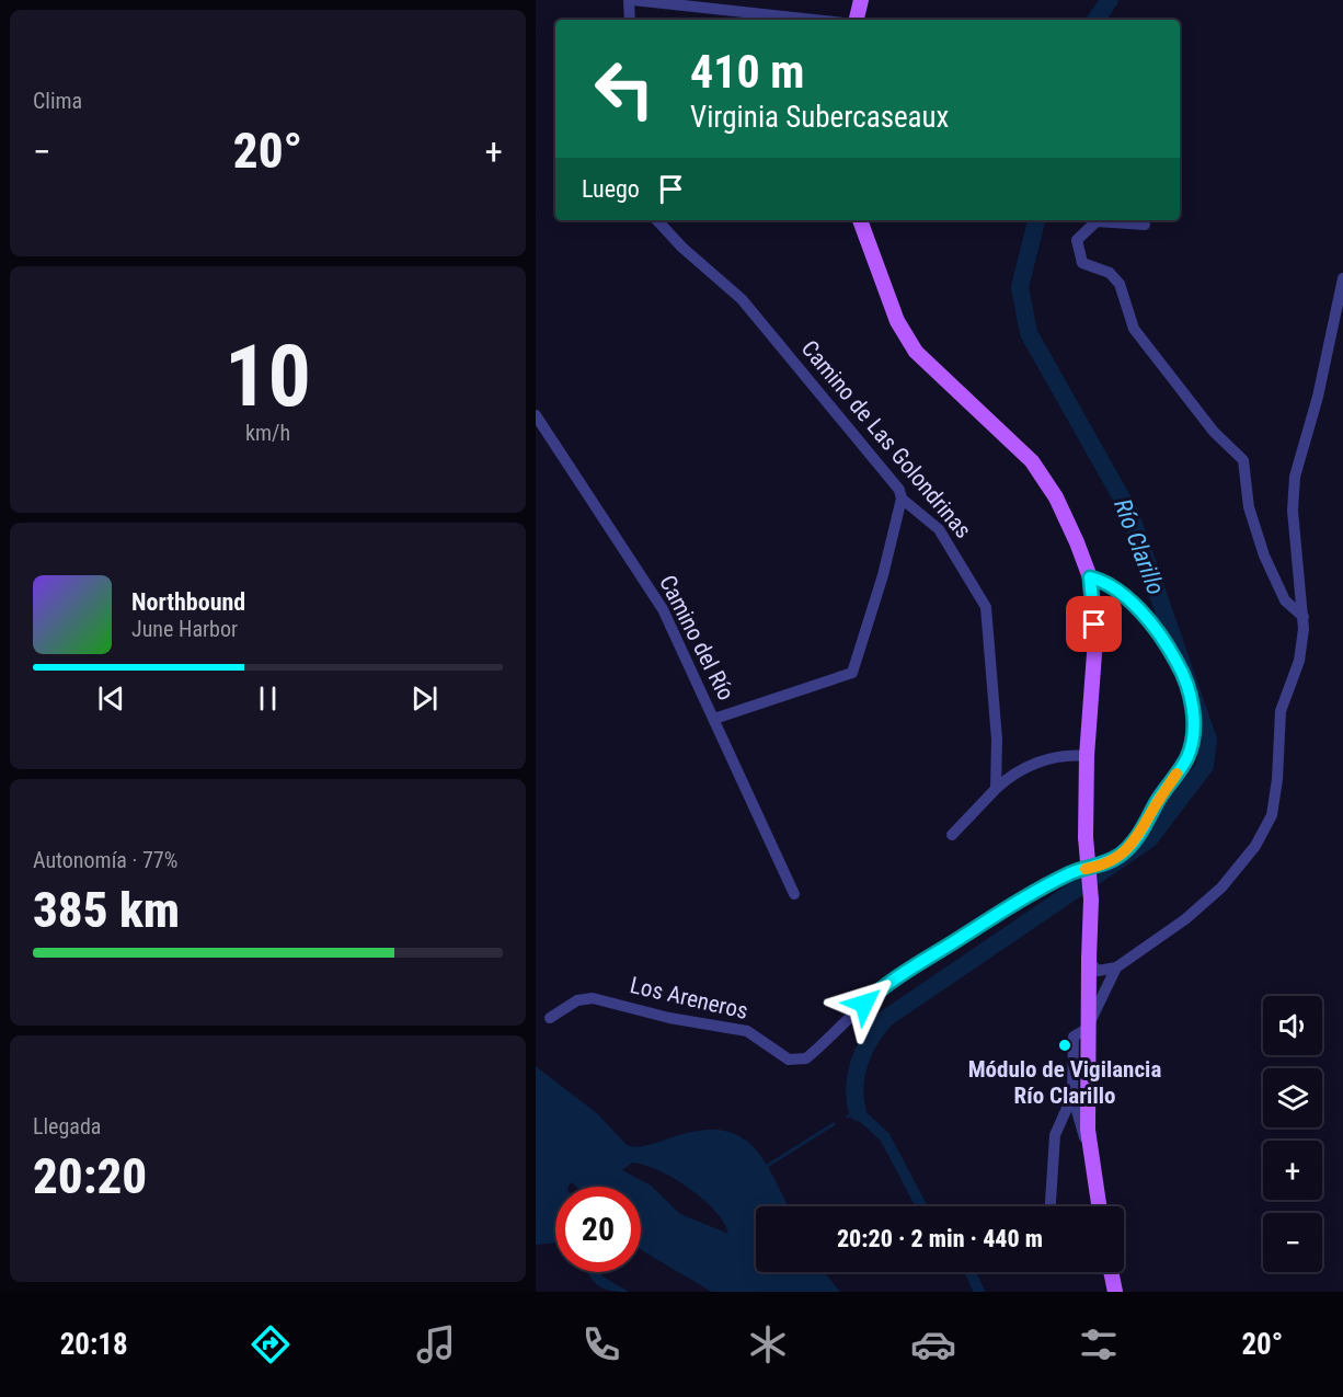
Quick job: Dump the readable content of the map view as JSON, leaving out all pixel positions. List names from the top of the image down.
{
  "streets": {
    "street": ["Camino de Las Golondrinas", "Camino del Río", "Los Areneros"]
  },
  "water": ["Río Clarillo"],
  "places": ["Módulo de Vigilancia Río Clarillo"],
  "page": {
    "tile": [
      "Clima",
      ["10", "km/h"],
      ["Autonomía · 77%", "385 km"],
      ["Llegada", "20:20"]
    ],
    "turn": ["410 m", "Virginia Subercaseaux"],
    "heat": ["−", "20°", "+"],
    "then": "Luego",
    "song": ["Northbound", "June Harbor"],
    "map_buttons": ["+", "−"],
    "limit": "20",
    "trip": "20:20 · 2 min · 440 m",
    "tabs": ["20:18", "20°"]
  }
}
